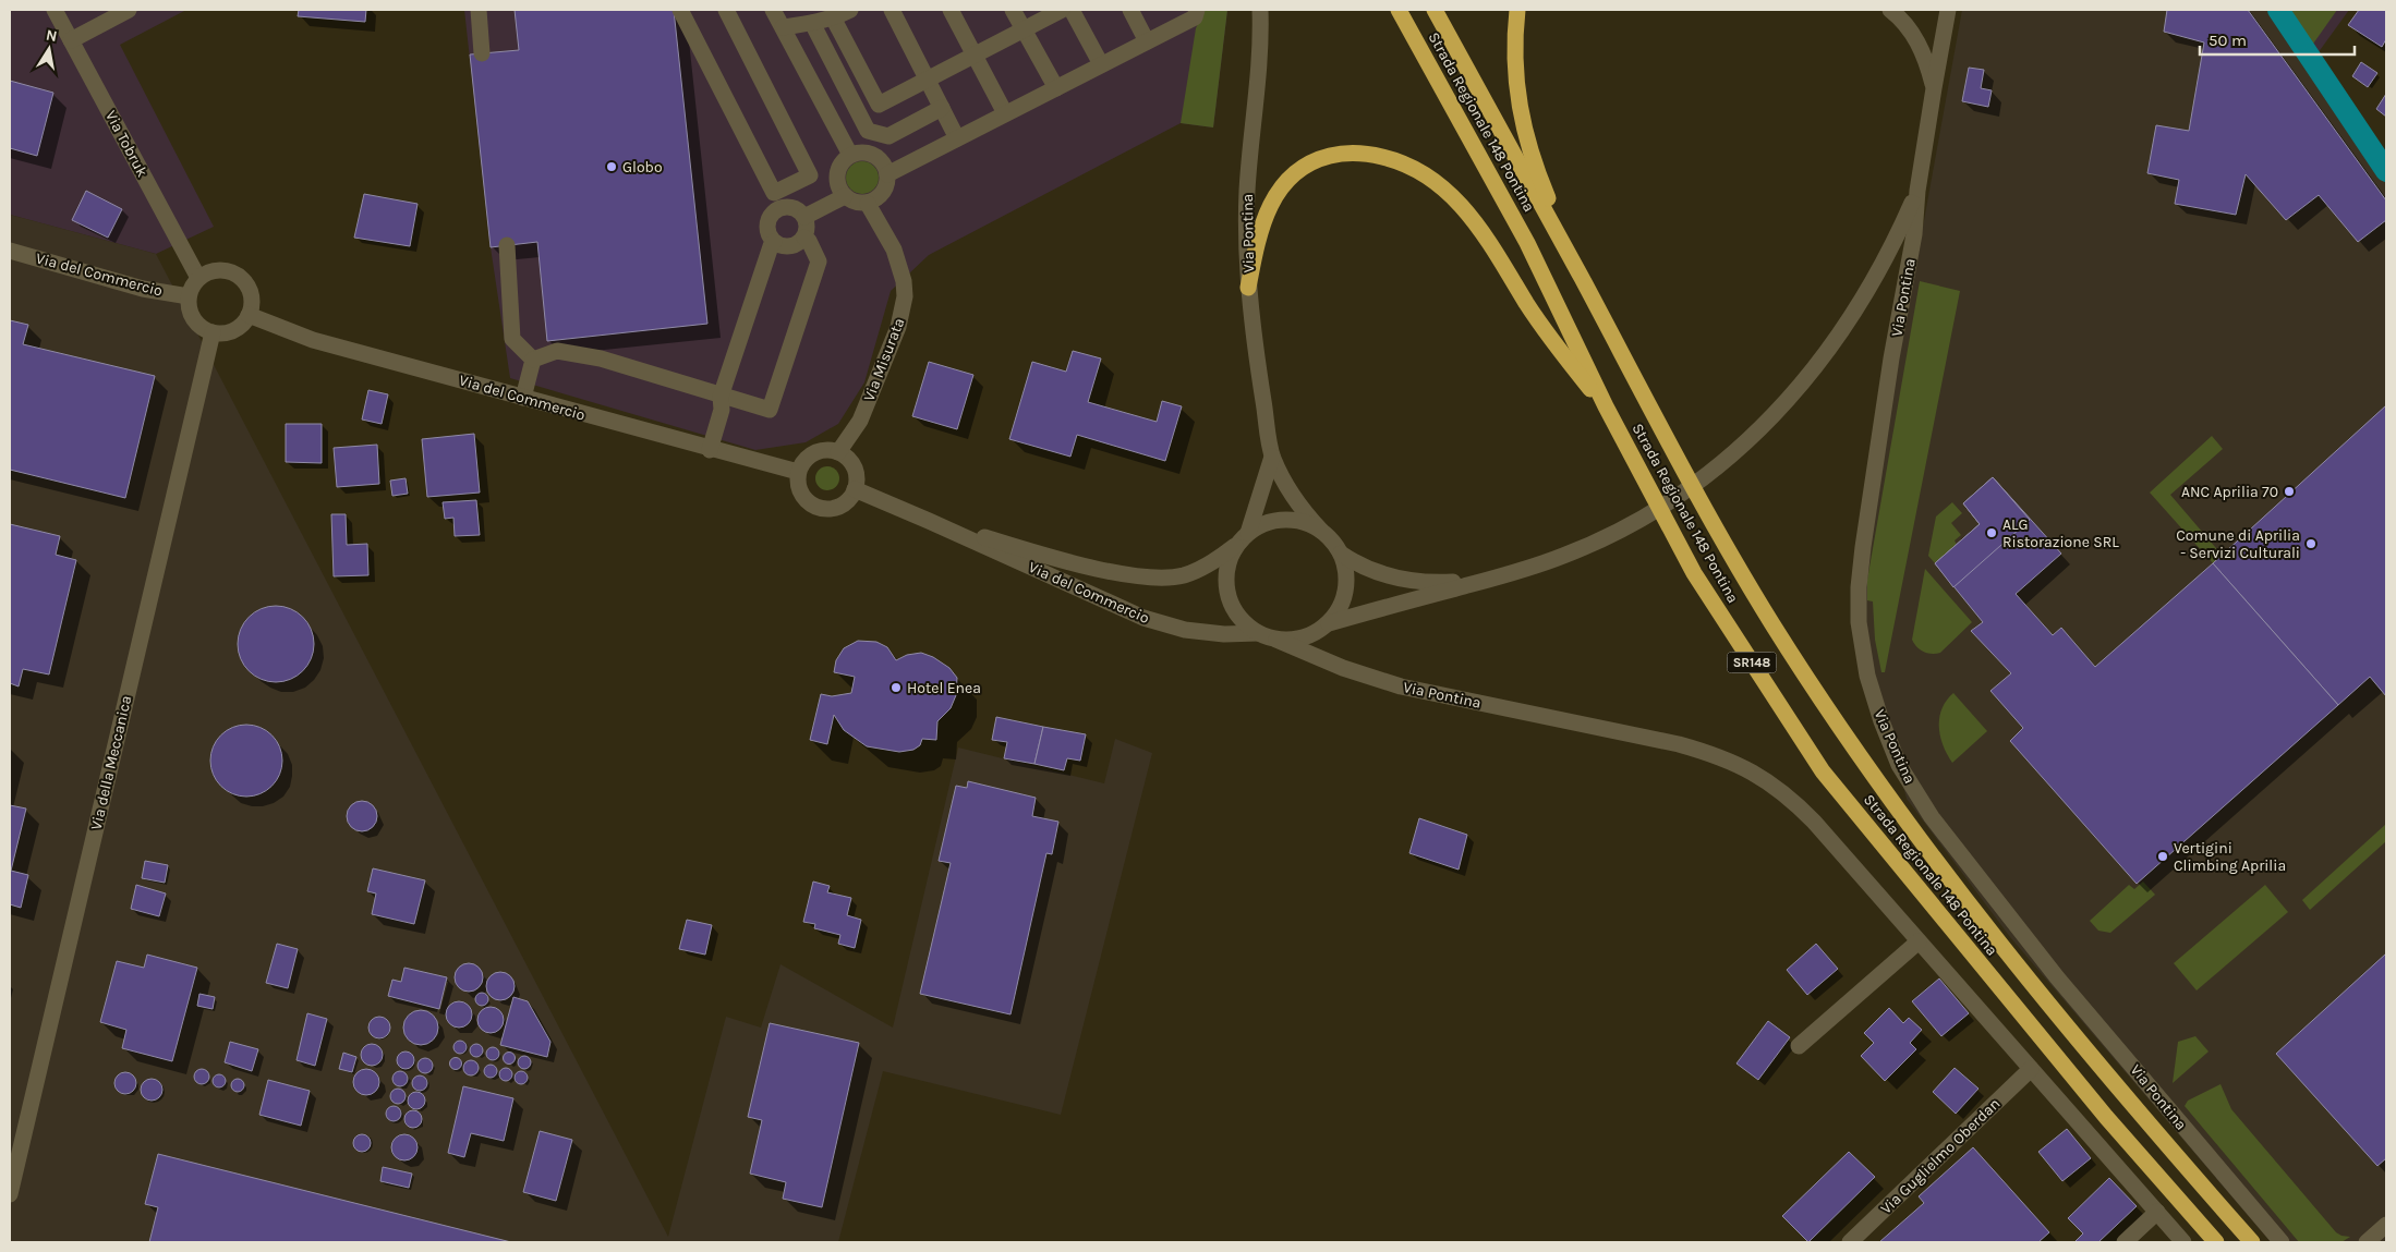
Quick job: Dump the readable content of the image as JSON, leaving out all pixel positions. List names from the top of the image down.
{
  "streets": {
    "highway": ["Strada Regionale 148 Pontina", "SR148"],
    "street": [
      "Via Tobruk",
      "Via Pontina",
      "Via del Commercio",
      "Via Misurata",
      "Via della Meccanica",
      "Via Guglielmo Oberdan"
    ]
  },
  "crossings": [
    ["Via Tobruk", "Via del Commercio"],
    ["Via Tobruk", "Via della Meccanica"],
    ["Via Pontina", "Via del Commercio"],
    ["Via Pontina", "Via Guglielmo Oberdan"],
    ["Via del Commercio", "Via Misurata"],
    ["Via del Commercio", "Via della Meccanica"]
  ],
  "places": [
    "Globo",
    "ANC Aprilia 70",
    "ALG Ristorazione SRL",
    "Comune di Aprilia - Servizi Culturali",
    "Hotel Enea",
    "Vertigini Climbing Aprilia"
  ],
  "scale_bar": "50 m",
  "north": "top"
}
